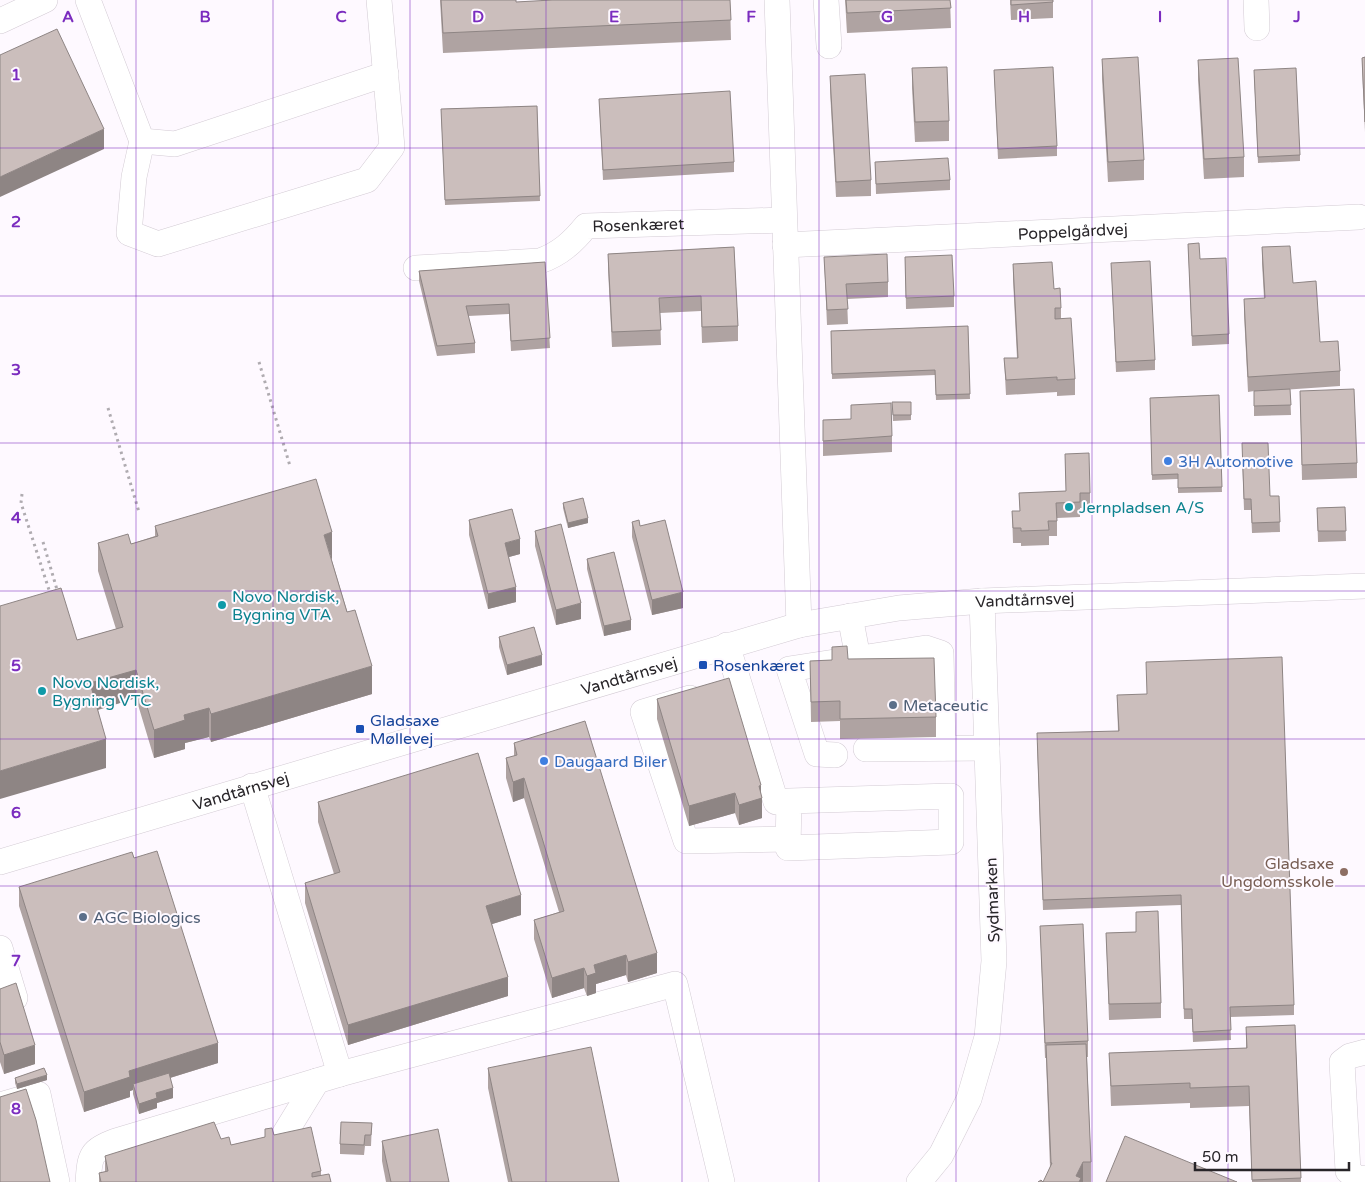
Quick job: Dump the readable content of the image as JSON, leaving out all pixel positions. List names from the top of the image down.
{
  "streets": {
    "street": [
      "Rosenkæret",
      "Poppelgårdvej",
      "Vandtårnsvej",
      "Sydmarken"
    ]
  },
  "crossings": [
    ["Vandtårnsvej", "Sydmarken"]
  ],
  "places": {
    "other": [
      "3H Automotive",
      "Jernpladsen A/S",
      "Novo Nordisk, Bygning VTA",
      "Novo Nordisk, Bygning VTC",
      "Metaceutic",
      "Daugaard Biler",
      "Gladsaxe Ungdomsskole",
      "AGC Biologics"
    ],
    "transit": ["Rosenkæret", "Gladsaxe Møllevej"]
  },
  "scale_bar": "50 m",
  "grid": {
    "columns": [
      "A",
      "B",
      "C",
      "D",
      "E",
      "F",
      "G",
      "H",
      "I",
      "J"
    ],
    "rows": [
      "1",
      "2",
      "3",
      "4",
      "5",
      "6",
      "7",
      "8"
    ]
  }
}
